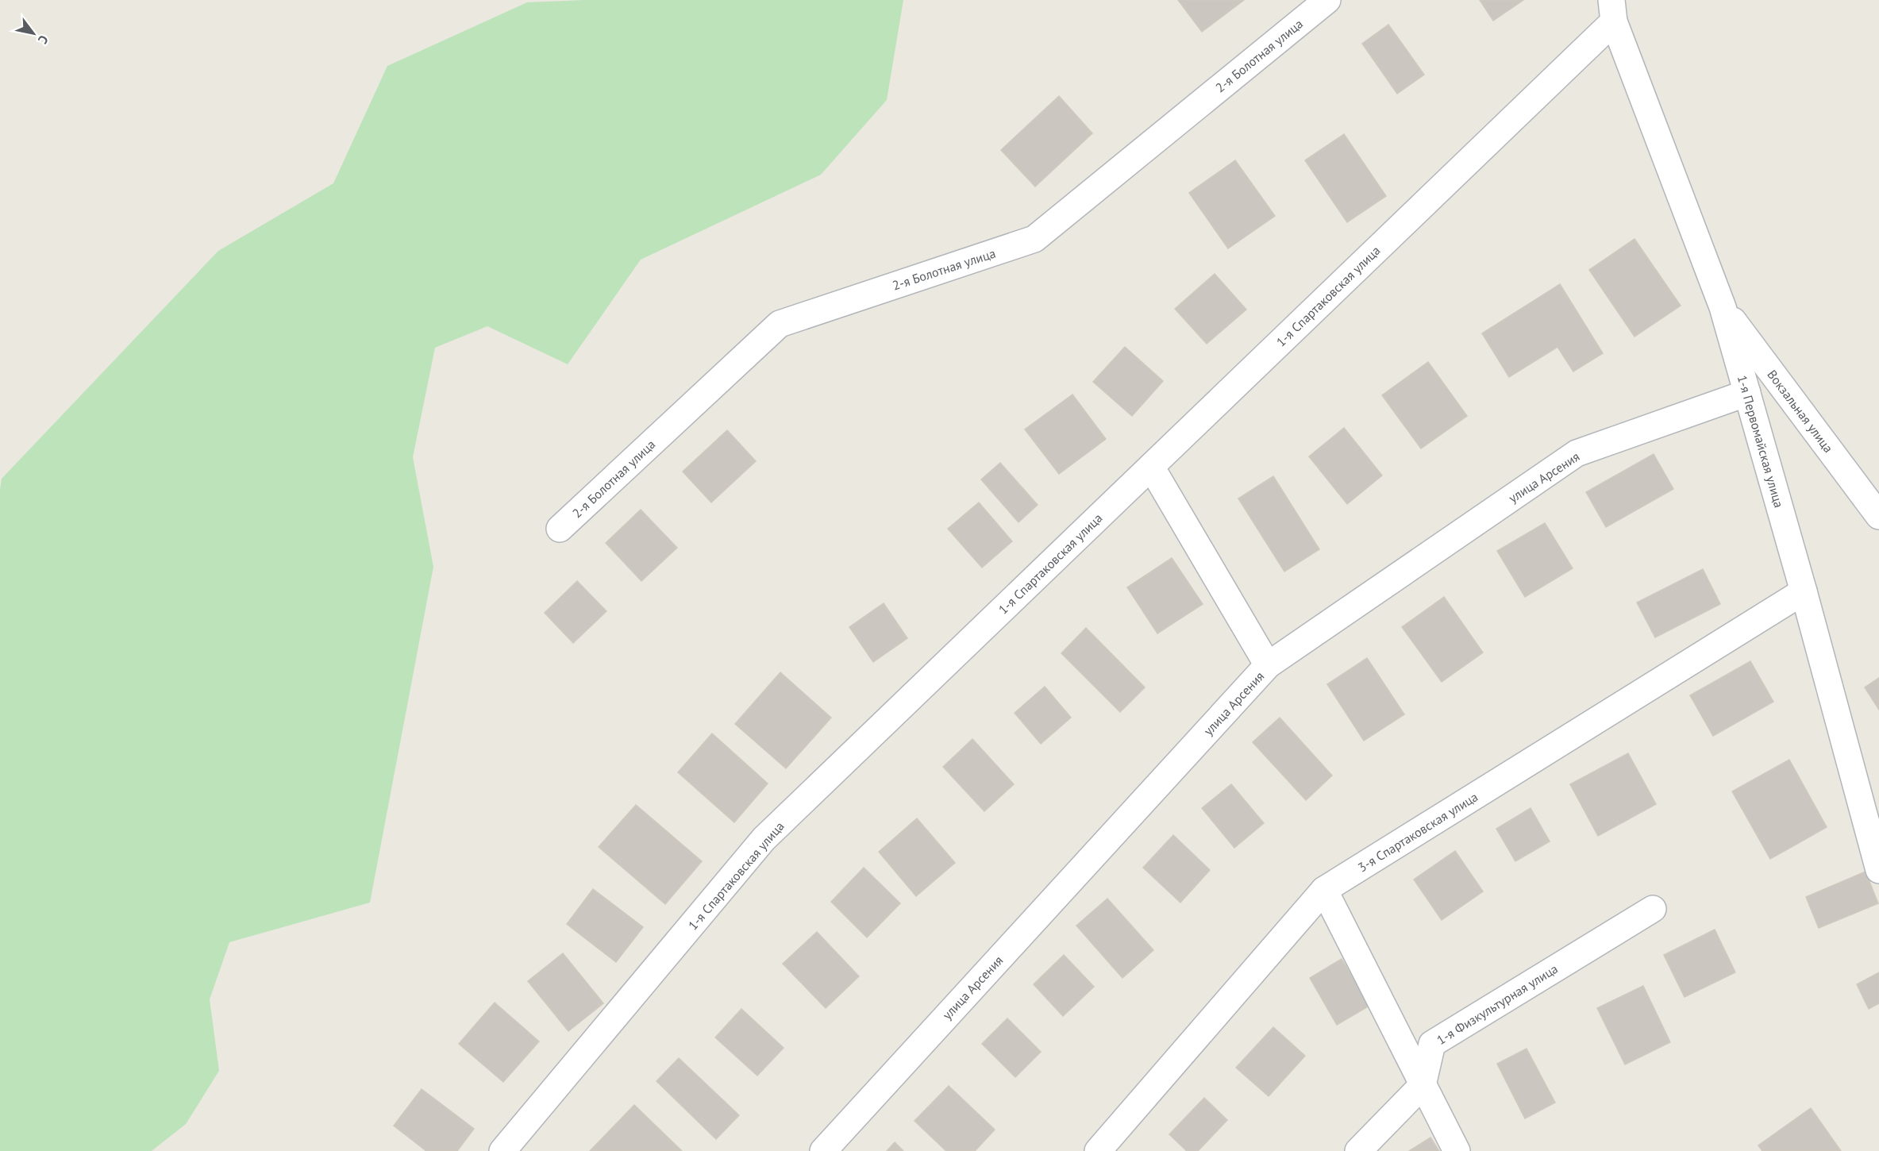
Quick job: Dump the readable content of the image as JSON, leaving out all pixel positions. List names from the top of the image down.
{
  "streets": {
    "street": [
      "2-я Болотная улица",
      "1-я Спартаковская улица",
      "Вокзальная улица",
      "1-я Первомайская улица",
      "улица Арсения",
      "3-я Спартаковская улица",
      "1-я Физкультурная улица"
    ]
  },
  "crossings": [
    ["1-я Спартаковская улица", "1-я Первомайская улица"],
    ["Вокзальная улица", "1-я Первомайская улица"],
    ["1-я Первомайская улица", "улица Арсения"],
    ["1-я Первомайская улица", "3-я Спартаковская улица"]
  ],
  "north": "bottom right"
}
